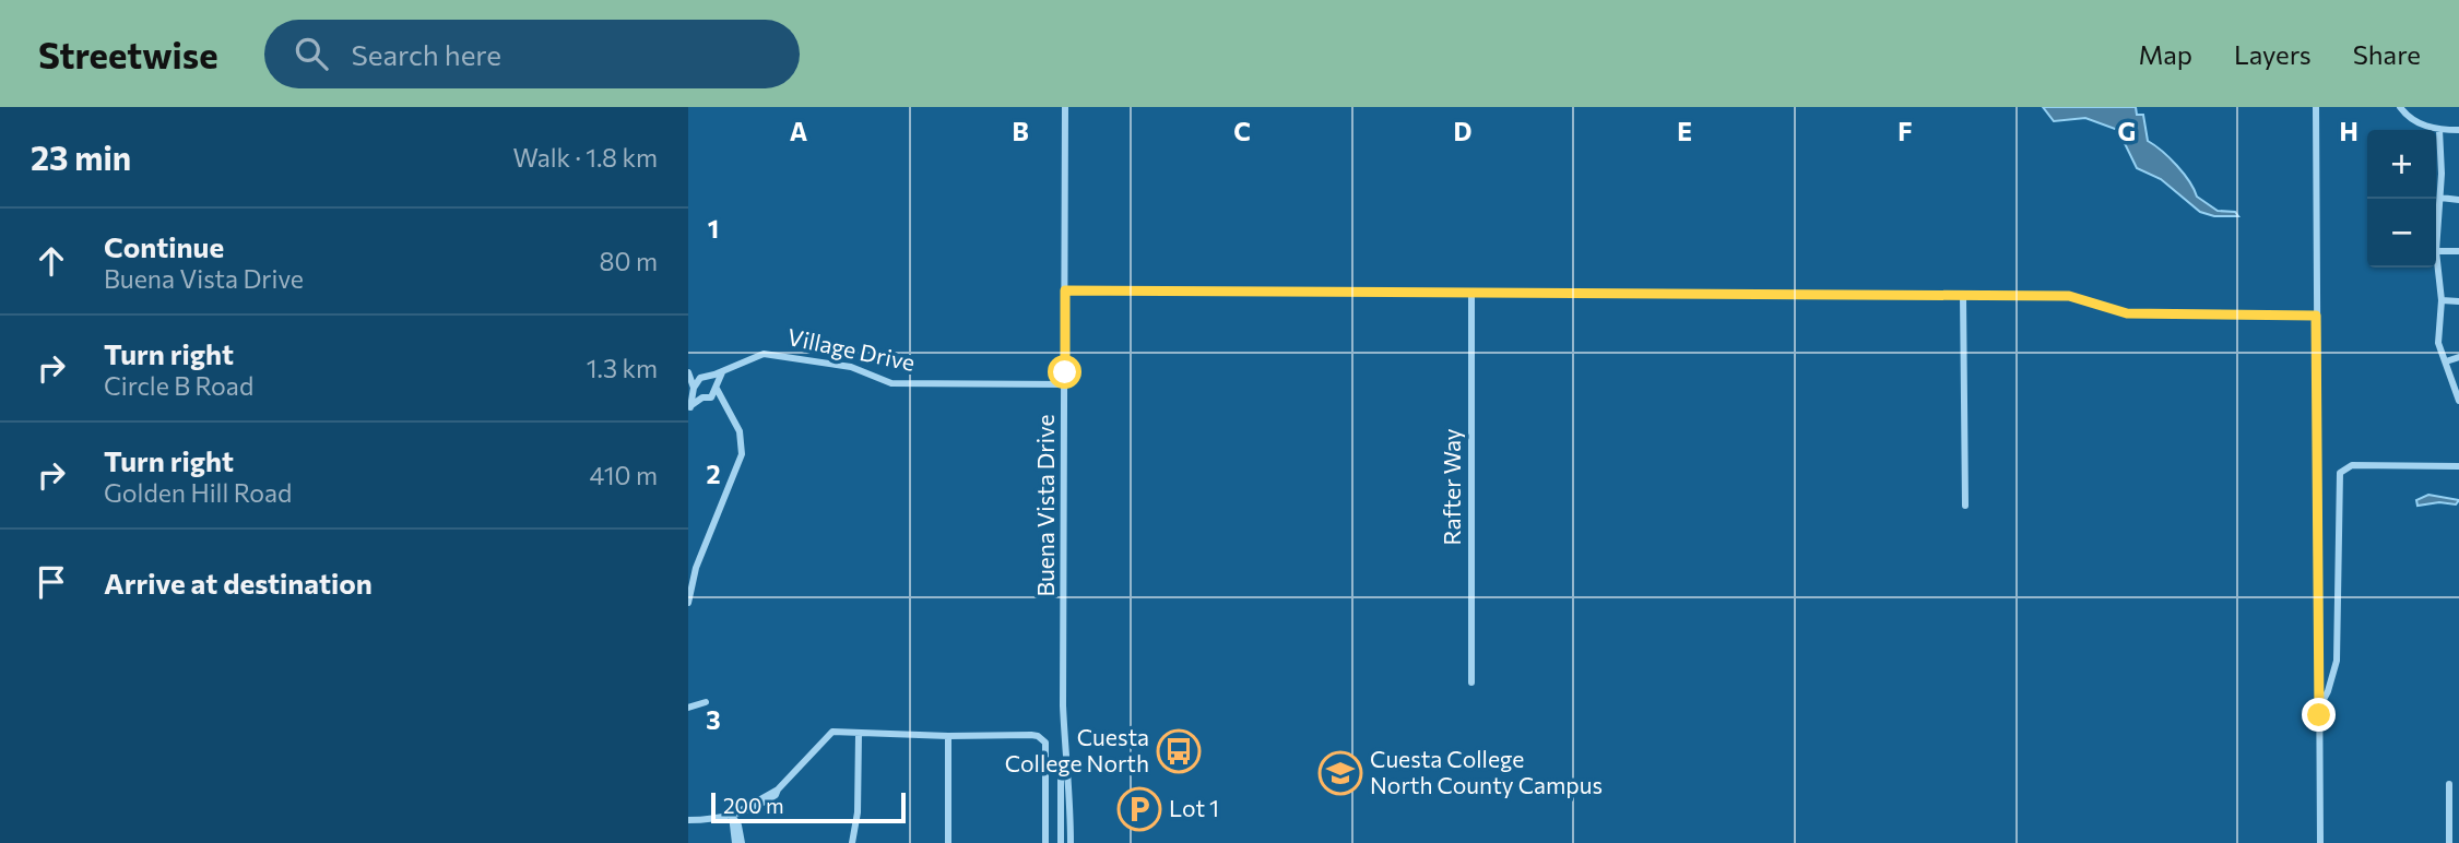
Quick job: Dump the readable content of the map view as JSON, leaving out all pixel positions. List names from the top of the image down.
{
  "streets": {
    "street": ["Village Drive", "Rafter Way", "Buena Vista Drive"]
  },
  "crossings": [
    ["Village Drive", "Buena Vista Drive"]
  ],
  "places": {
    "bus stop": ["Cuesta College North"],
    "school or university": ["Cuesta College North County Campus"],
    "parking": ["Lot 1"]
  },
  "scale_bar": "200 m",
  "page": {
    "header": "Streetwise",
    "search": "Search here",
    "nav": ["Map", "Layers", "Share"],
    "heading": ["23 min", "Walk · 1.8 km"],
    "map_buttons": ["+", "−"],
    "list": [
      ["Continue", "Buena Vista Drive", "80 m"],
      ["Turn right", "Circle B Road", "1.3 km"],
      ["Turn right", "Golden Hill Road", "410 m"],
      "Arrive at destination"
    ],
    "scale": "200 m"
  },
  "grid": {
    "columns": [
      "A",
      "B",
      "C",
      "D",
      "E",
      "F",
      "G",
      "H"
    ],
    "rows": ["1", "2", "3"]
  }
}
